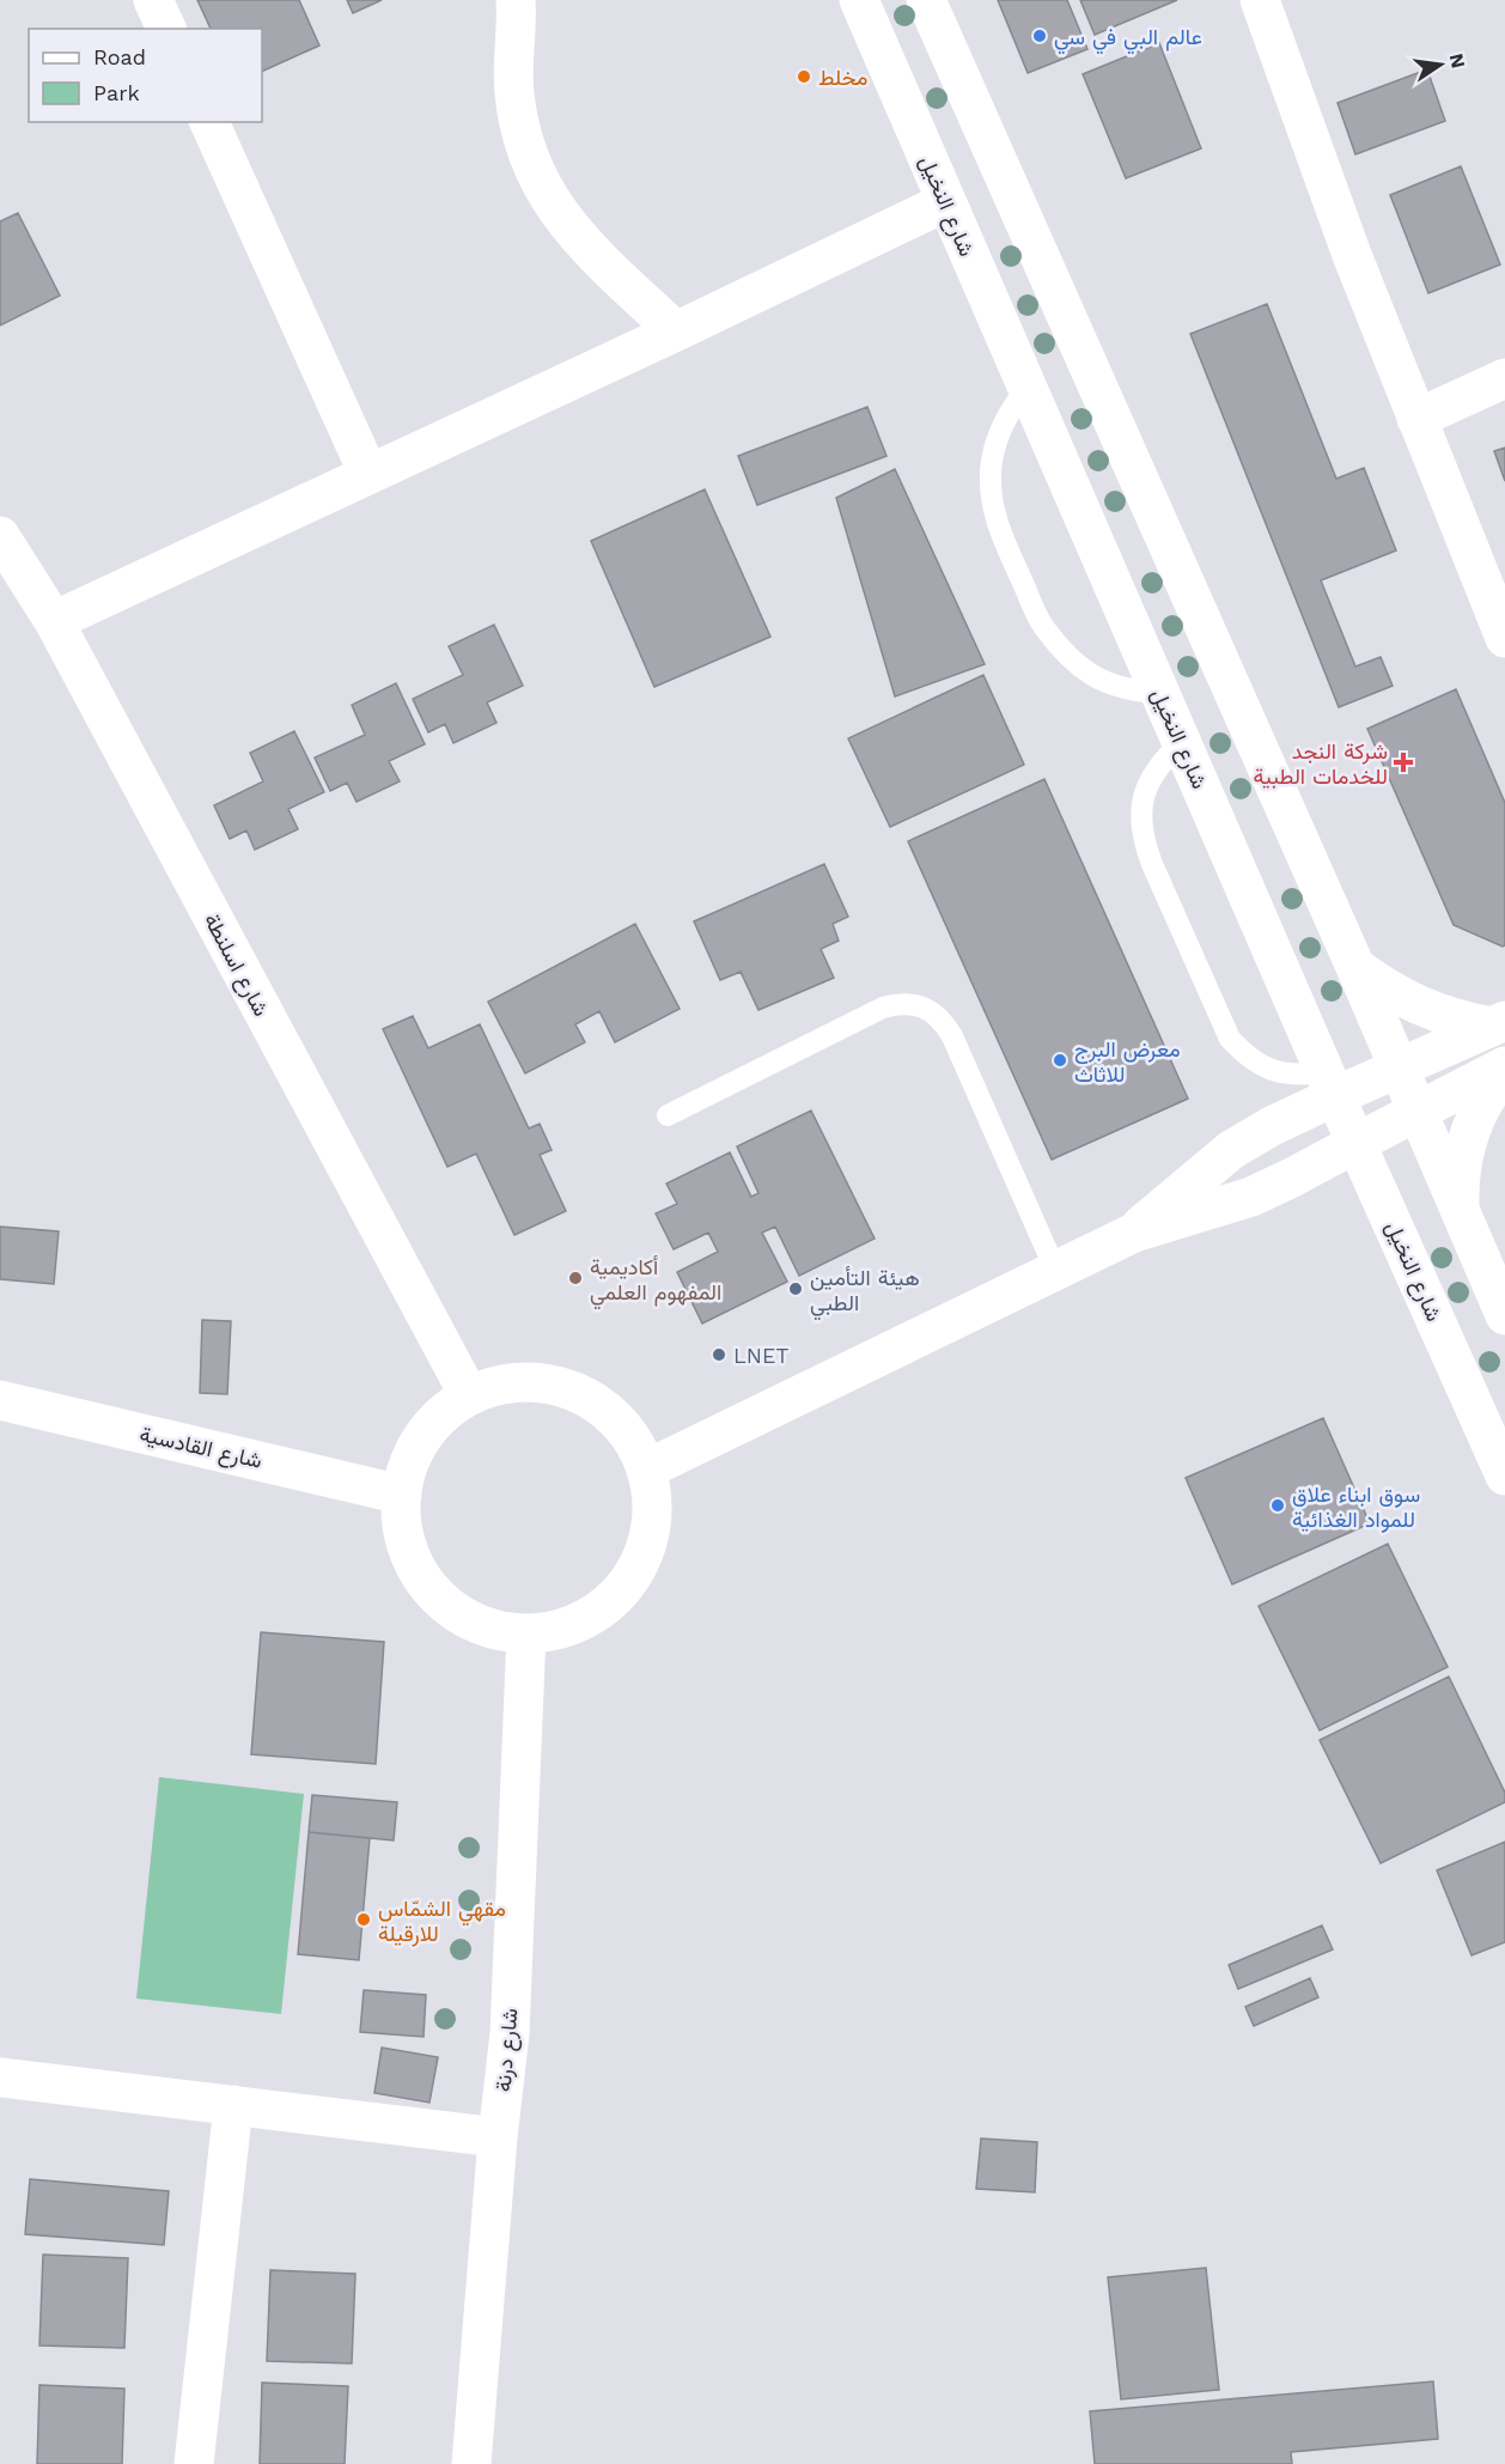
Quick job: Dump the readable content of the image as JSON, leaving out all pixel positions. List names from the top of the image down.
{
  "streets": {
    "street": [
      "شارع النخيل",
      "شارع اسلنطة",
      "شارع القادسية",
      "شارع درنة"
    ]
  },
  "crossings": [
    ["شارع اسلنطة", "شارع القادسية"],
    ["شارع اسلنطة", "شارع درنة"],
    ["شارع القادسية", "شارع درنة"]
  ],
  "places": {
    "other": [
      "عالم البي في سي",
      "مخلط",
      "معرض البرج للاثاث",
      "أكاديمية المفهوم العلمي",
      "هيئة التأمين الطبي",
      "LNET",
      "سوق ابناء علاق للمواد الغذائية",
      "مقهي الشمّاس للارقيلة"
    ],
    "health": ["شركة النجد للخدمات الطبية"]
  },
  "legend": ["Road", "Park"],
  "north": "right"
}
